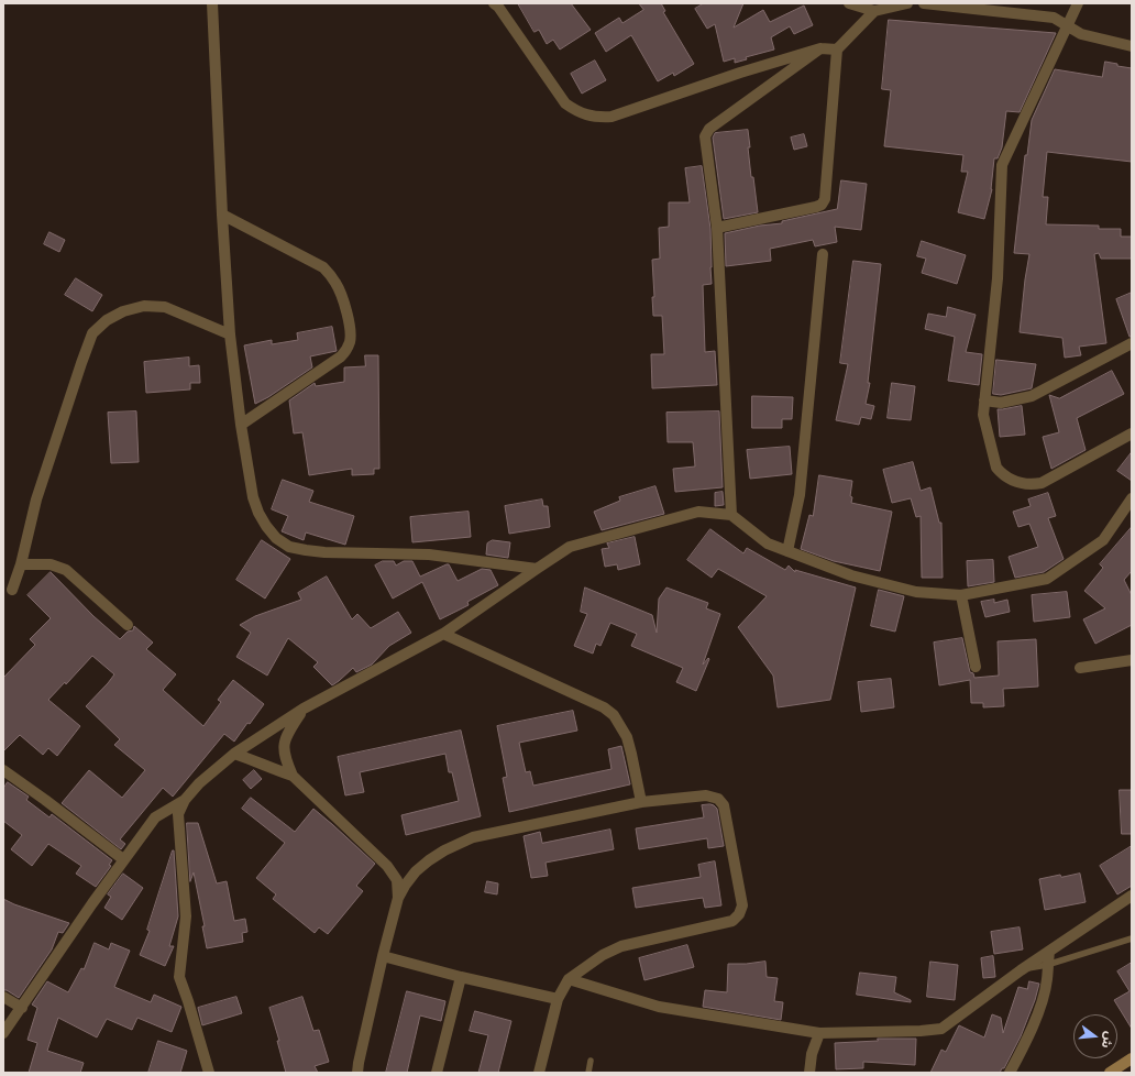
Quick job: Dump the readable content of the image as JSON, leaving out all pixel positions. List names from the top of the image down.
{
  "north": "right"
}
